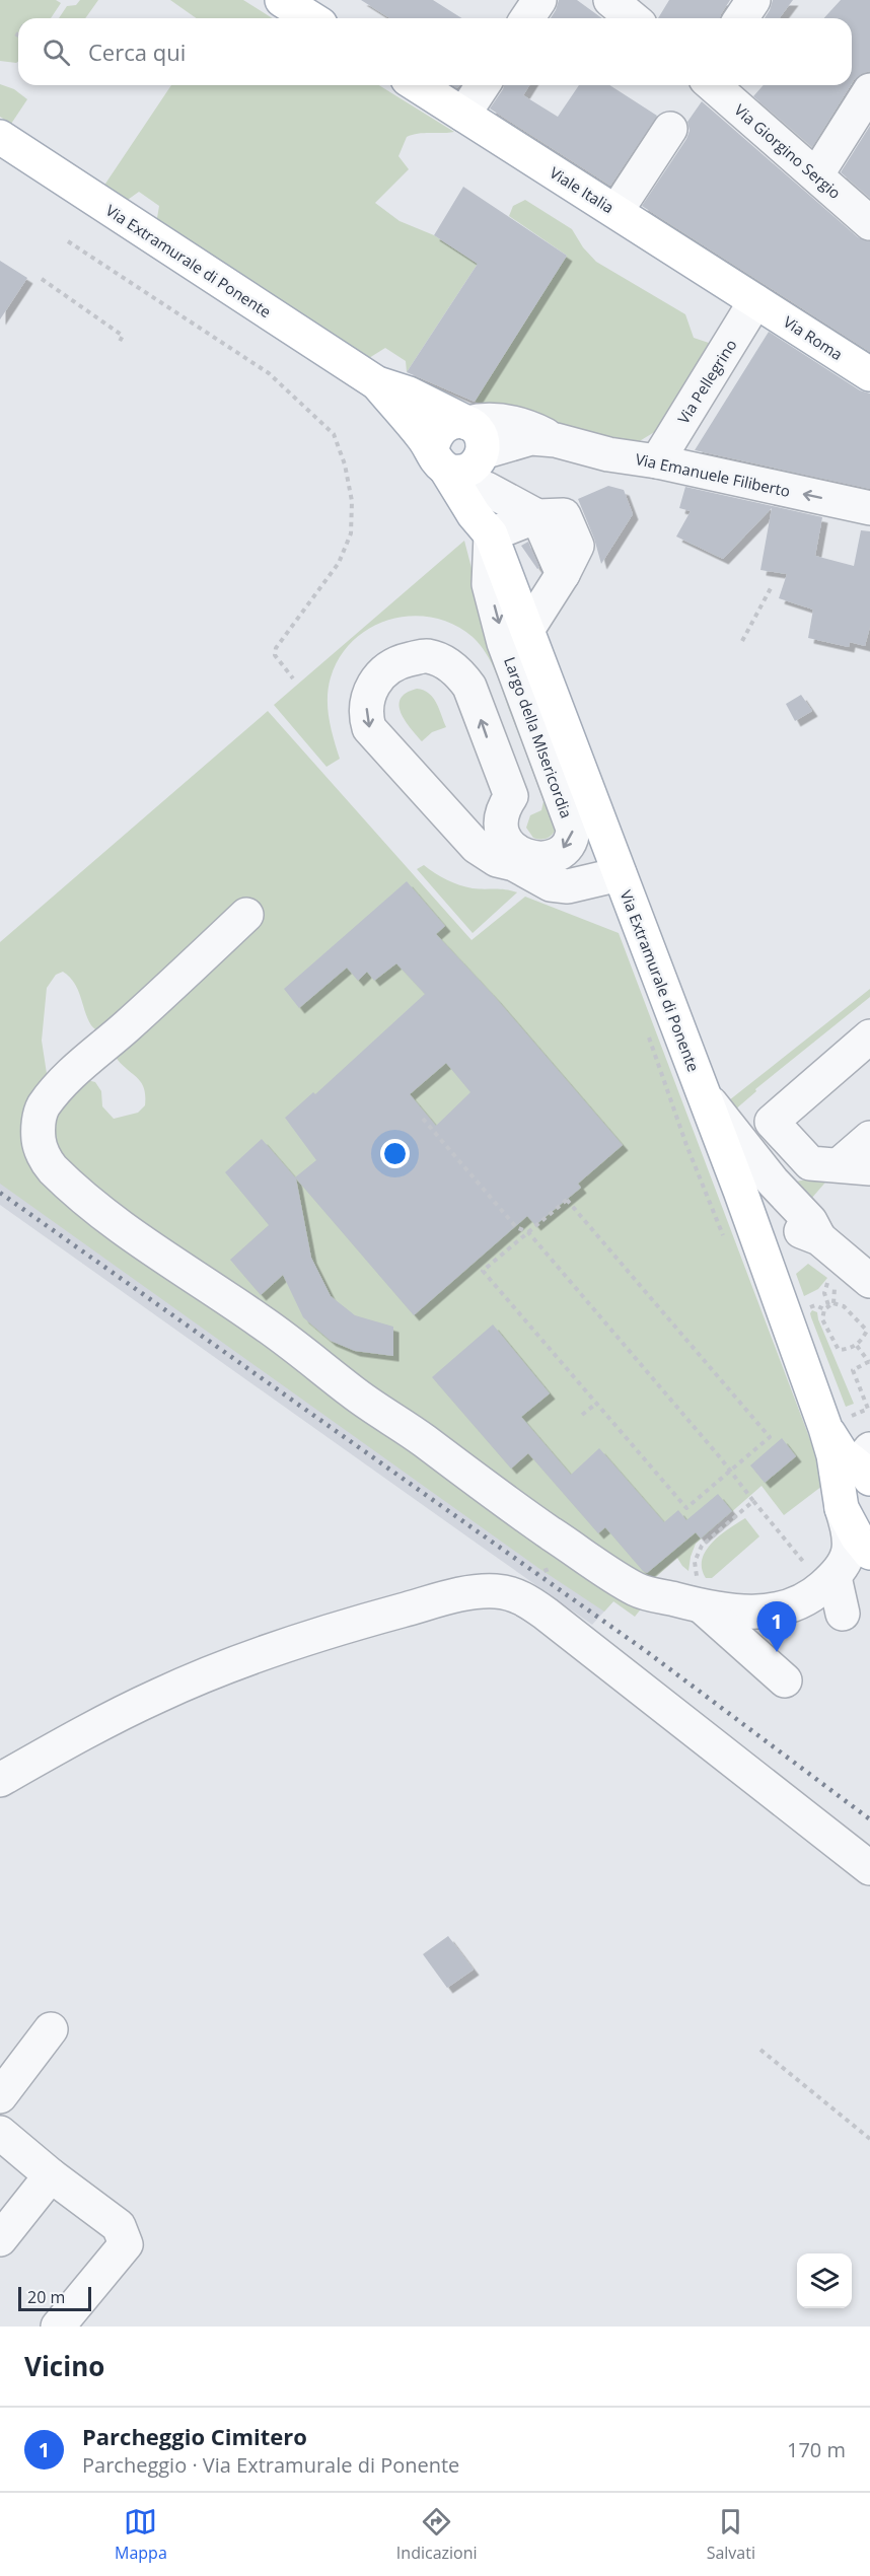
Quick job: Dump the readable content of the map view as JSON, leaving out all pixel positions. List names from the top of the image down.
{
  "streets": {
    "main road": ["Viale Italia", "Via Extramurale di Ponente", "Via Roma"],
    "street": [
      "Via Giorgino Sergio",
      "Via Pellegrino",
      "Via Emanuele Filiberto",
      "Largo della MIsericordia"
    ]
  },
  "crossings": [
    ["Viale Italia", "Via Roma"],
    ["Viale Italia", "Via Pellegrino"],
    ["Via Extramurale di Ponente", "Largo della MIsericordia"],
    ["Via Roma", "Via Pellegrino"],
    ["Via Pellegrino", "Via Emanuele Filiberto"]
  ],
  "one_way": ["Via Emanuele Filiberto"],
  "scale_bar": "20 m",
  "page": {
    "search": "Cerca qui",
    "pins": "1",
    "scale": "20 m",
    "heading": "Vicino",
    "list": [
      {
        "mark": "1",
        "name": "Parcheggio Cimitero",
        "note": "Parcheggio · Via Extramurale di Ponente",
        "value": "170 m"
      }
    ],
    "nav": ["Mappa", "Indicazioni", "Salvati"]
  }
}
